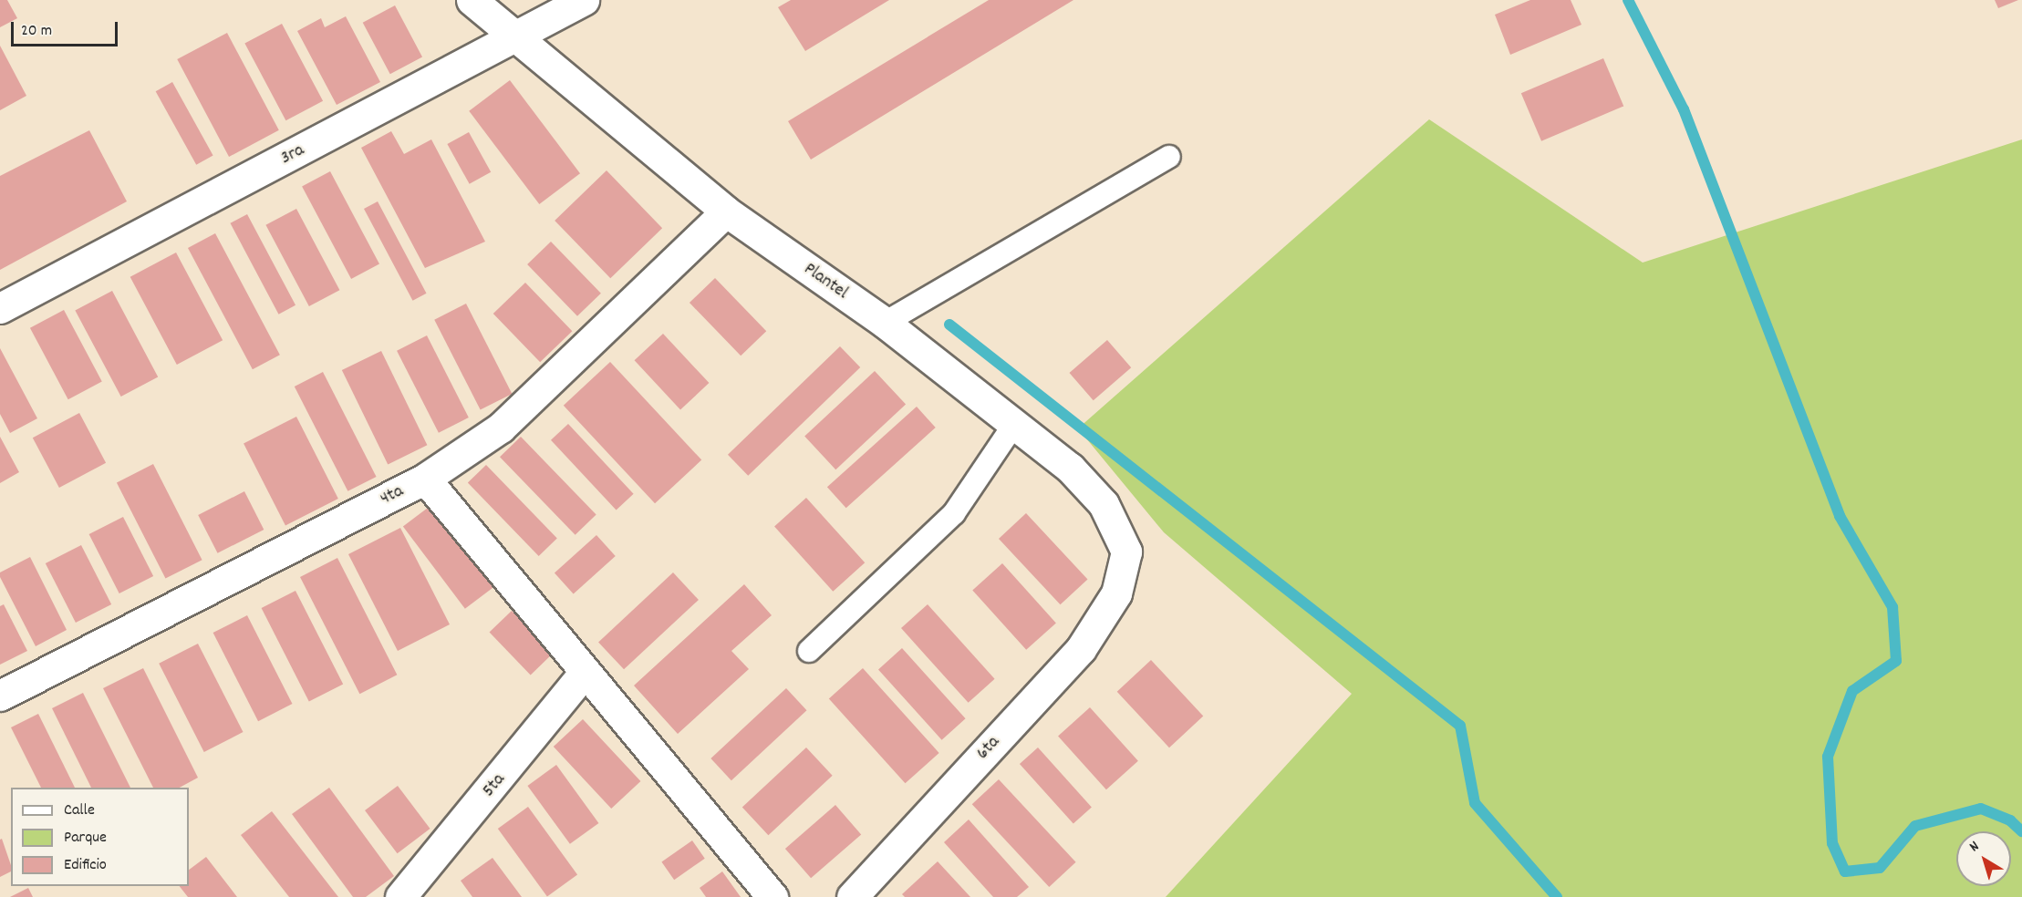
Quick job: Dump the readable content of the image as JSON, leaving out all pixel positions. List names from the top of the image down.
{
  "streets": {
    "street": [
      "3ra",
      "Plantel",
      "4ta",
      "6ta",
      "5ta"
    ]
  },
  "crossings": [
    ["3ra", "Plantel"],
    ["Plantel", "4ta"],
    ["Plantel", "6ta"]
  ],
  "legend": ["Calle", "Parque", "Edificio"],
  "scale_bar": "20 m",
  "north": "top left"
}
